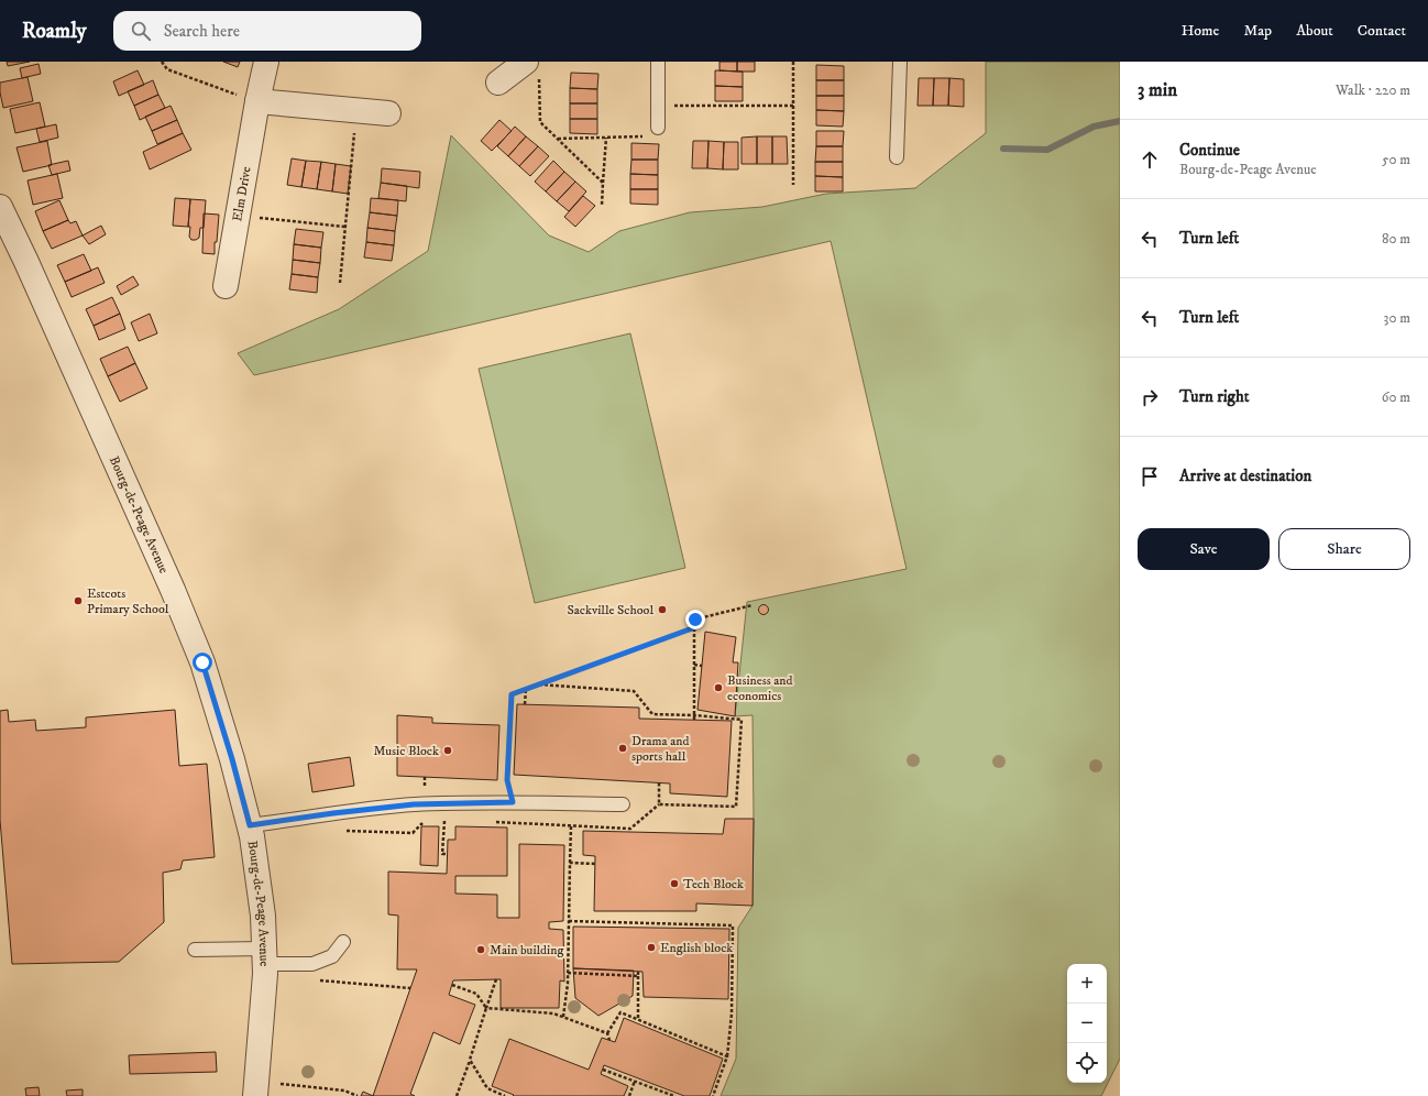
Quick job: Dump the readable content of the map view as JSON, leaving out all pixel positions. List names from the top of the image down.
{
  "streets": {
    "street": ["Elm Drive", "Bourg-de-Peage Avenue"]
  },
  "places": [
    "Estcots Primary School",
    "Sackville School",
    "Business and economics",
    "Drama and sports hall",
    "Music Block",
    "Tech Block",
    "English block",
    "Main building"
  ],
  "page": {
    "header": "Roamly",
    "search": "Search here",
    "nav": [
      "Home",
      "Map",
      "About",
      "Contact"
    ],
    "heading": ["3 min", "Walk · 220 m"],
    "list": [
      ["Continue", "Bourg-de-Peage Avenue", "50 m"],
      ["Turn left", "80 m"],
      ["Turn left", "30 m"],
      ["Turn right", "60 m"],
      "Arrive at destination"
    ],
    "buttons": ["Save", "Share"],
    "map_buttons": ["+", "−"]
  }
}
